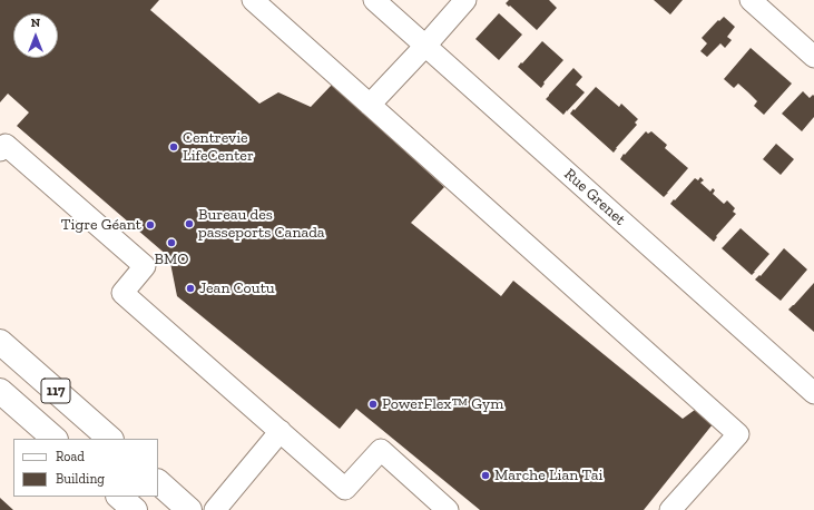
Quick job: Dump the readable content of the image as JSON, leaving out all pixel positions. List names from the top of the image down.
{
  "streets": {
    "main road": ["117"],
    "street": ["Rue Grenet"]
  },
  "places": [
    "Centrevie LifeCenter",
    "Bureau des passeports Canada",
    "Tigre Géant",
    "BMO",
    "Jean Coutu",
    "PowerFlex™ Gym",
    "Marche Lian Tai"
  ],
  "legend": ["Road", "Building"],
  "north": "top"
}
